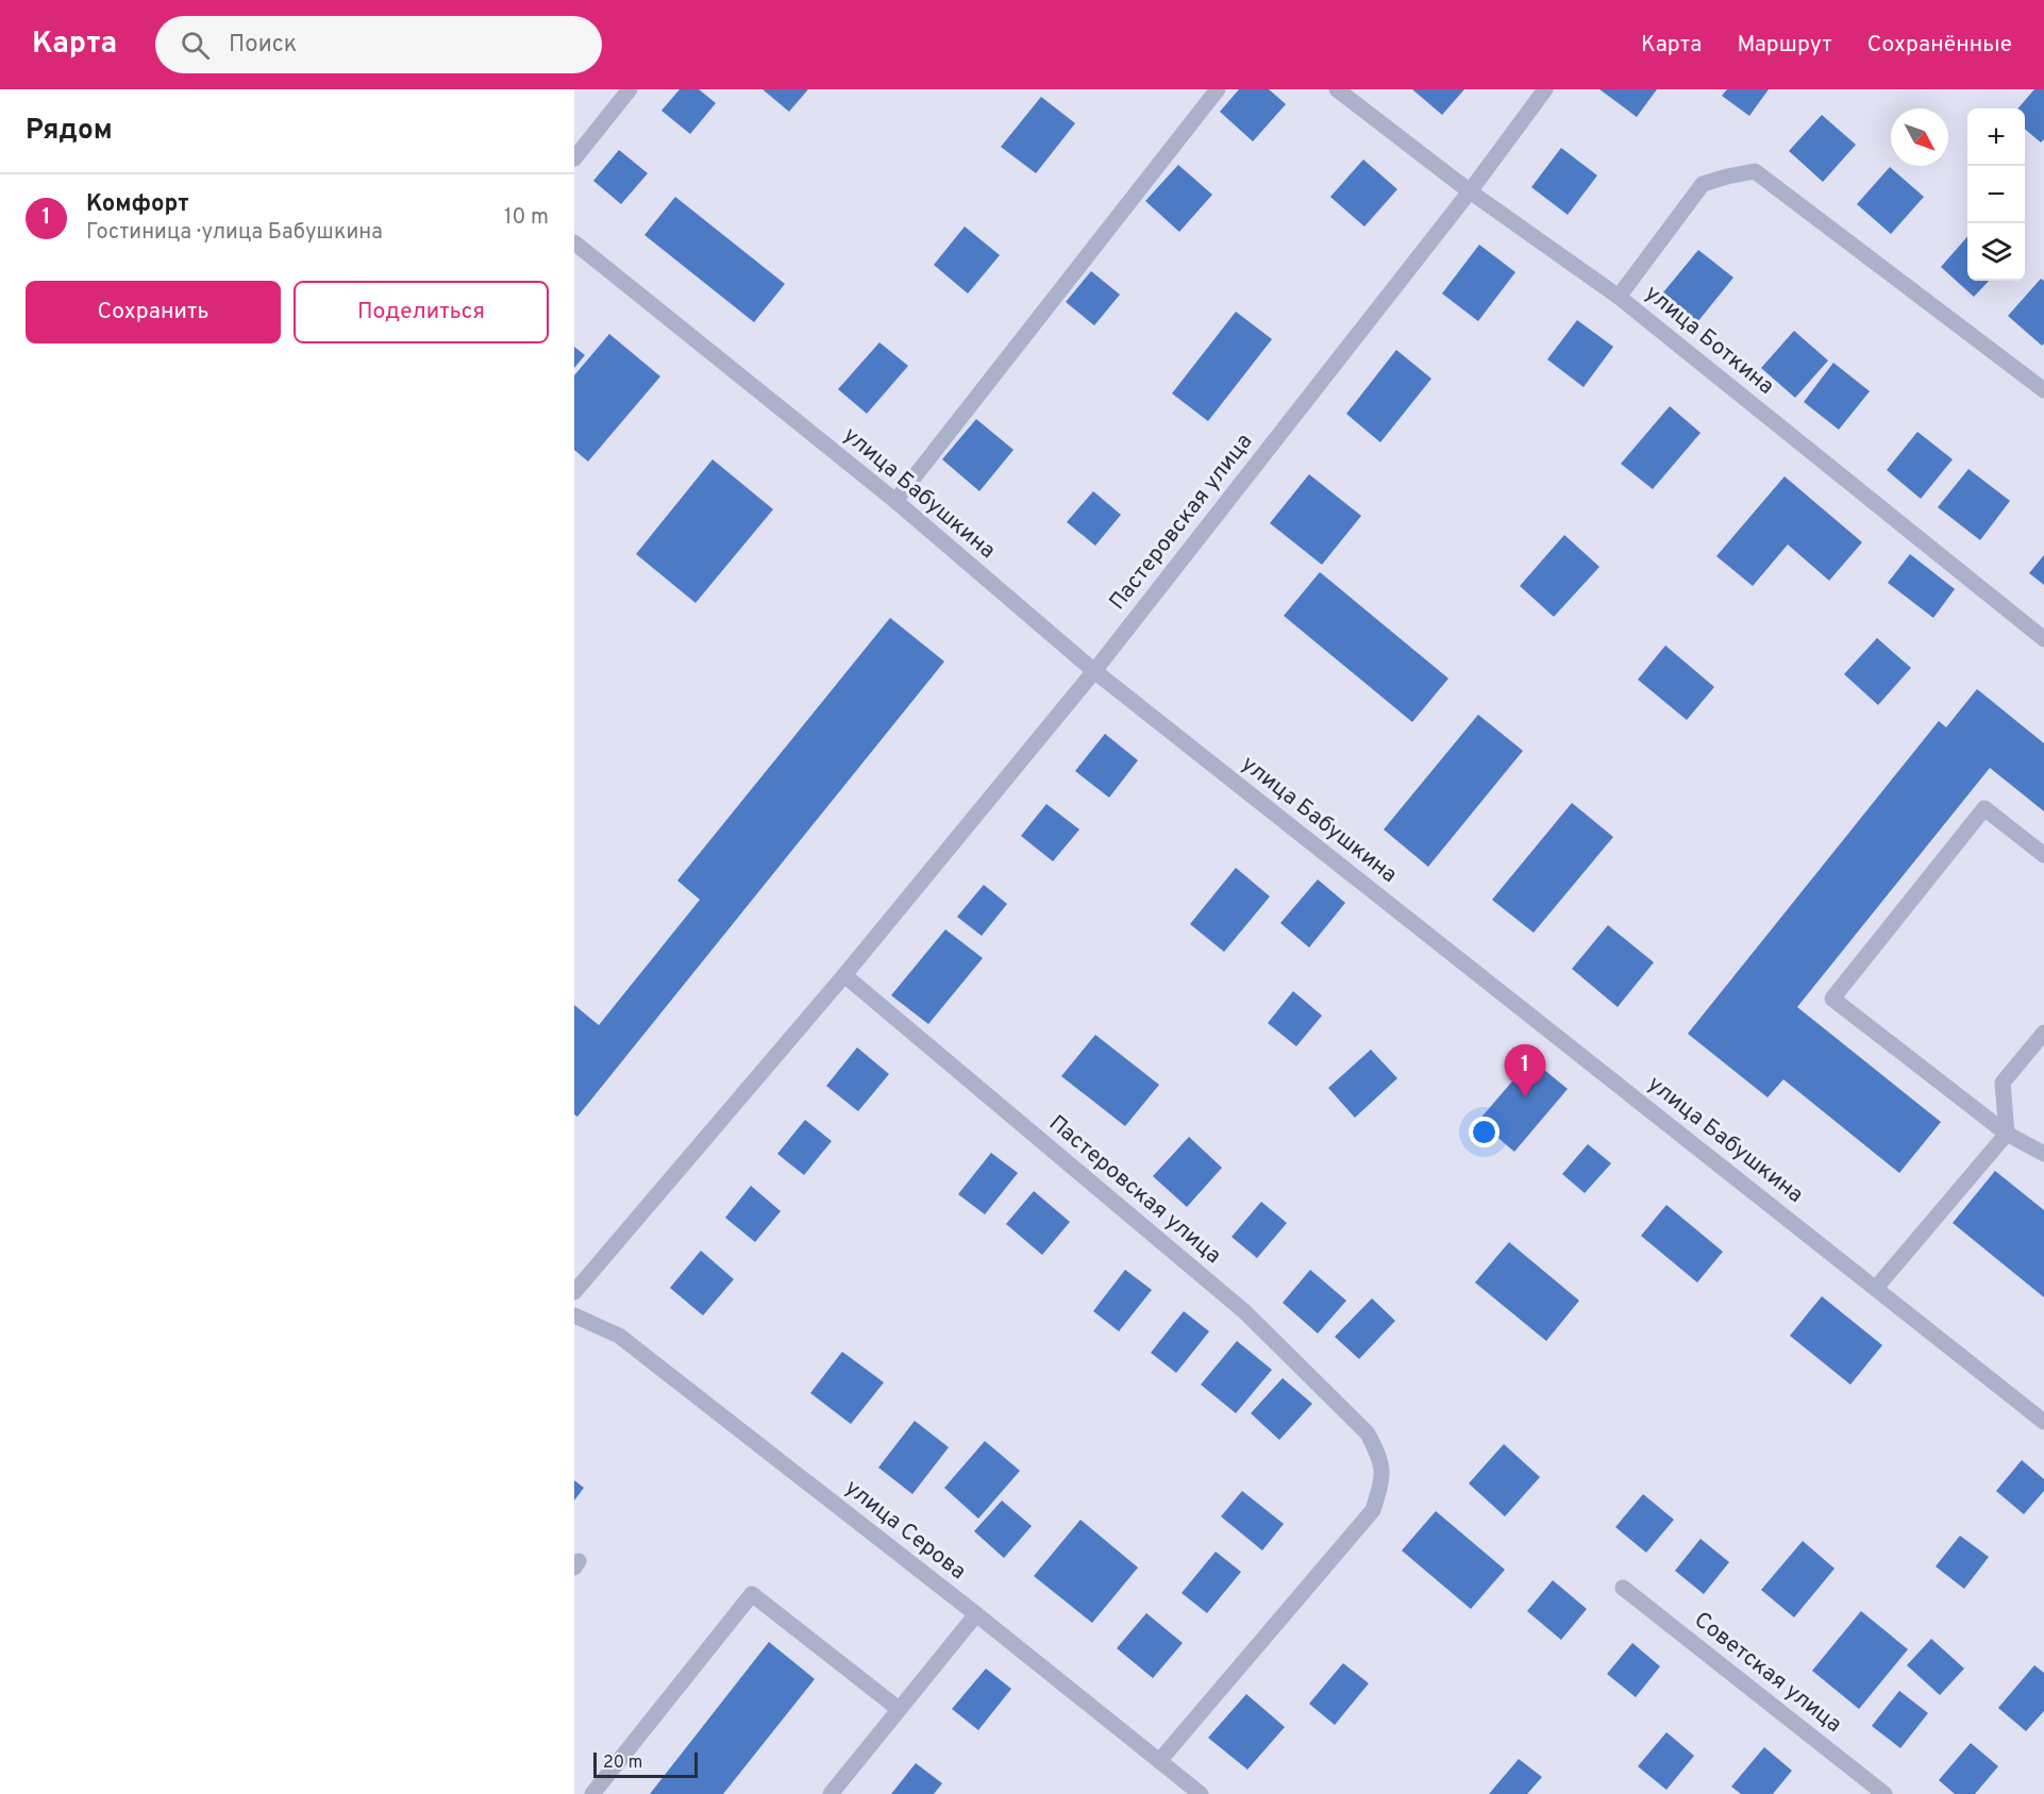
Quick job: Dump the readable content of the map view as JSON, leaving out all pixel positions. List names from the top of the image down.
{
  "streets": {
    "street": [
      "улица Боткина",
      "улица Бабушкина",
      "Пастеровская улица",
      "улица Серова",
      "Советская улица"
    ]
  },
  "crossings": [
    ["улица Боткина", "Пастеровская улица"],
    ["улица Бабушкина", "Пастеровская улица"],
    ["Пастеровская улица", "улица Серова"]
  ],
  "scale_bar": "20 m",
  "north": "bottom right",
  "page": {
    "header": "Карта",
    "search": "Поиск",
    "nav": ["Карта", "Маршрут", "Сохранённые"],
    "heading": "Рядом",
    "map_buttons": ["+", "−"],
    "list": [
      {
        "mark": "1",
        "name": "Комфорт",
        "note": "Гостиница · улица Бабушкина",
        "value": "10 m"
      }
    ],
    "buttons": ["Сохранить", "Поделиться"],
    "pins": "1",
    "scale": "20 m"
  }
}
